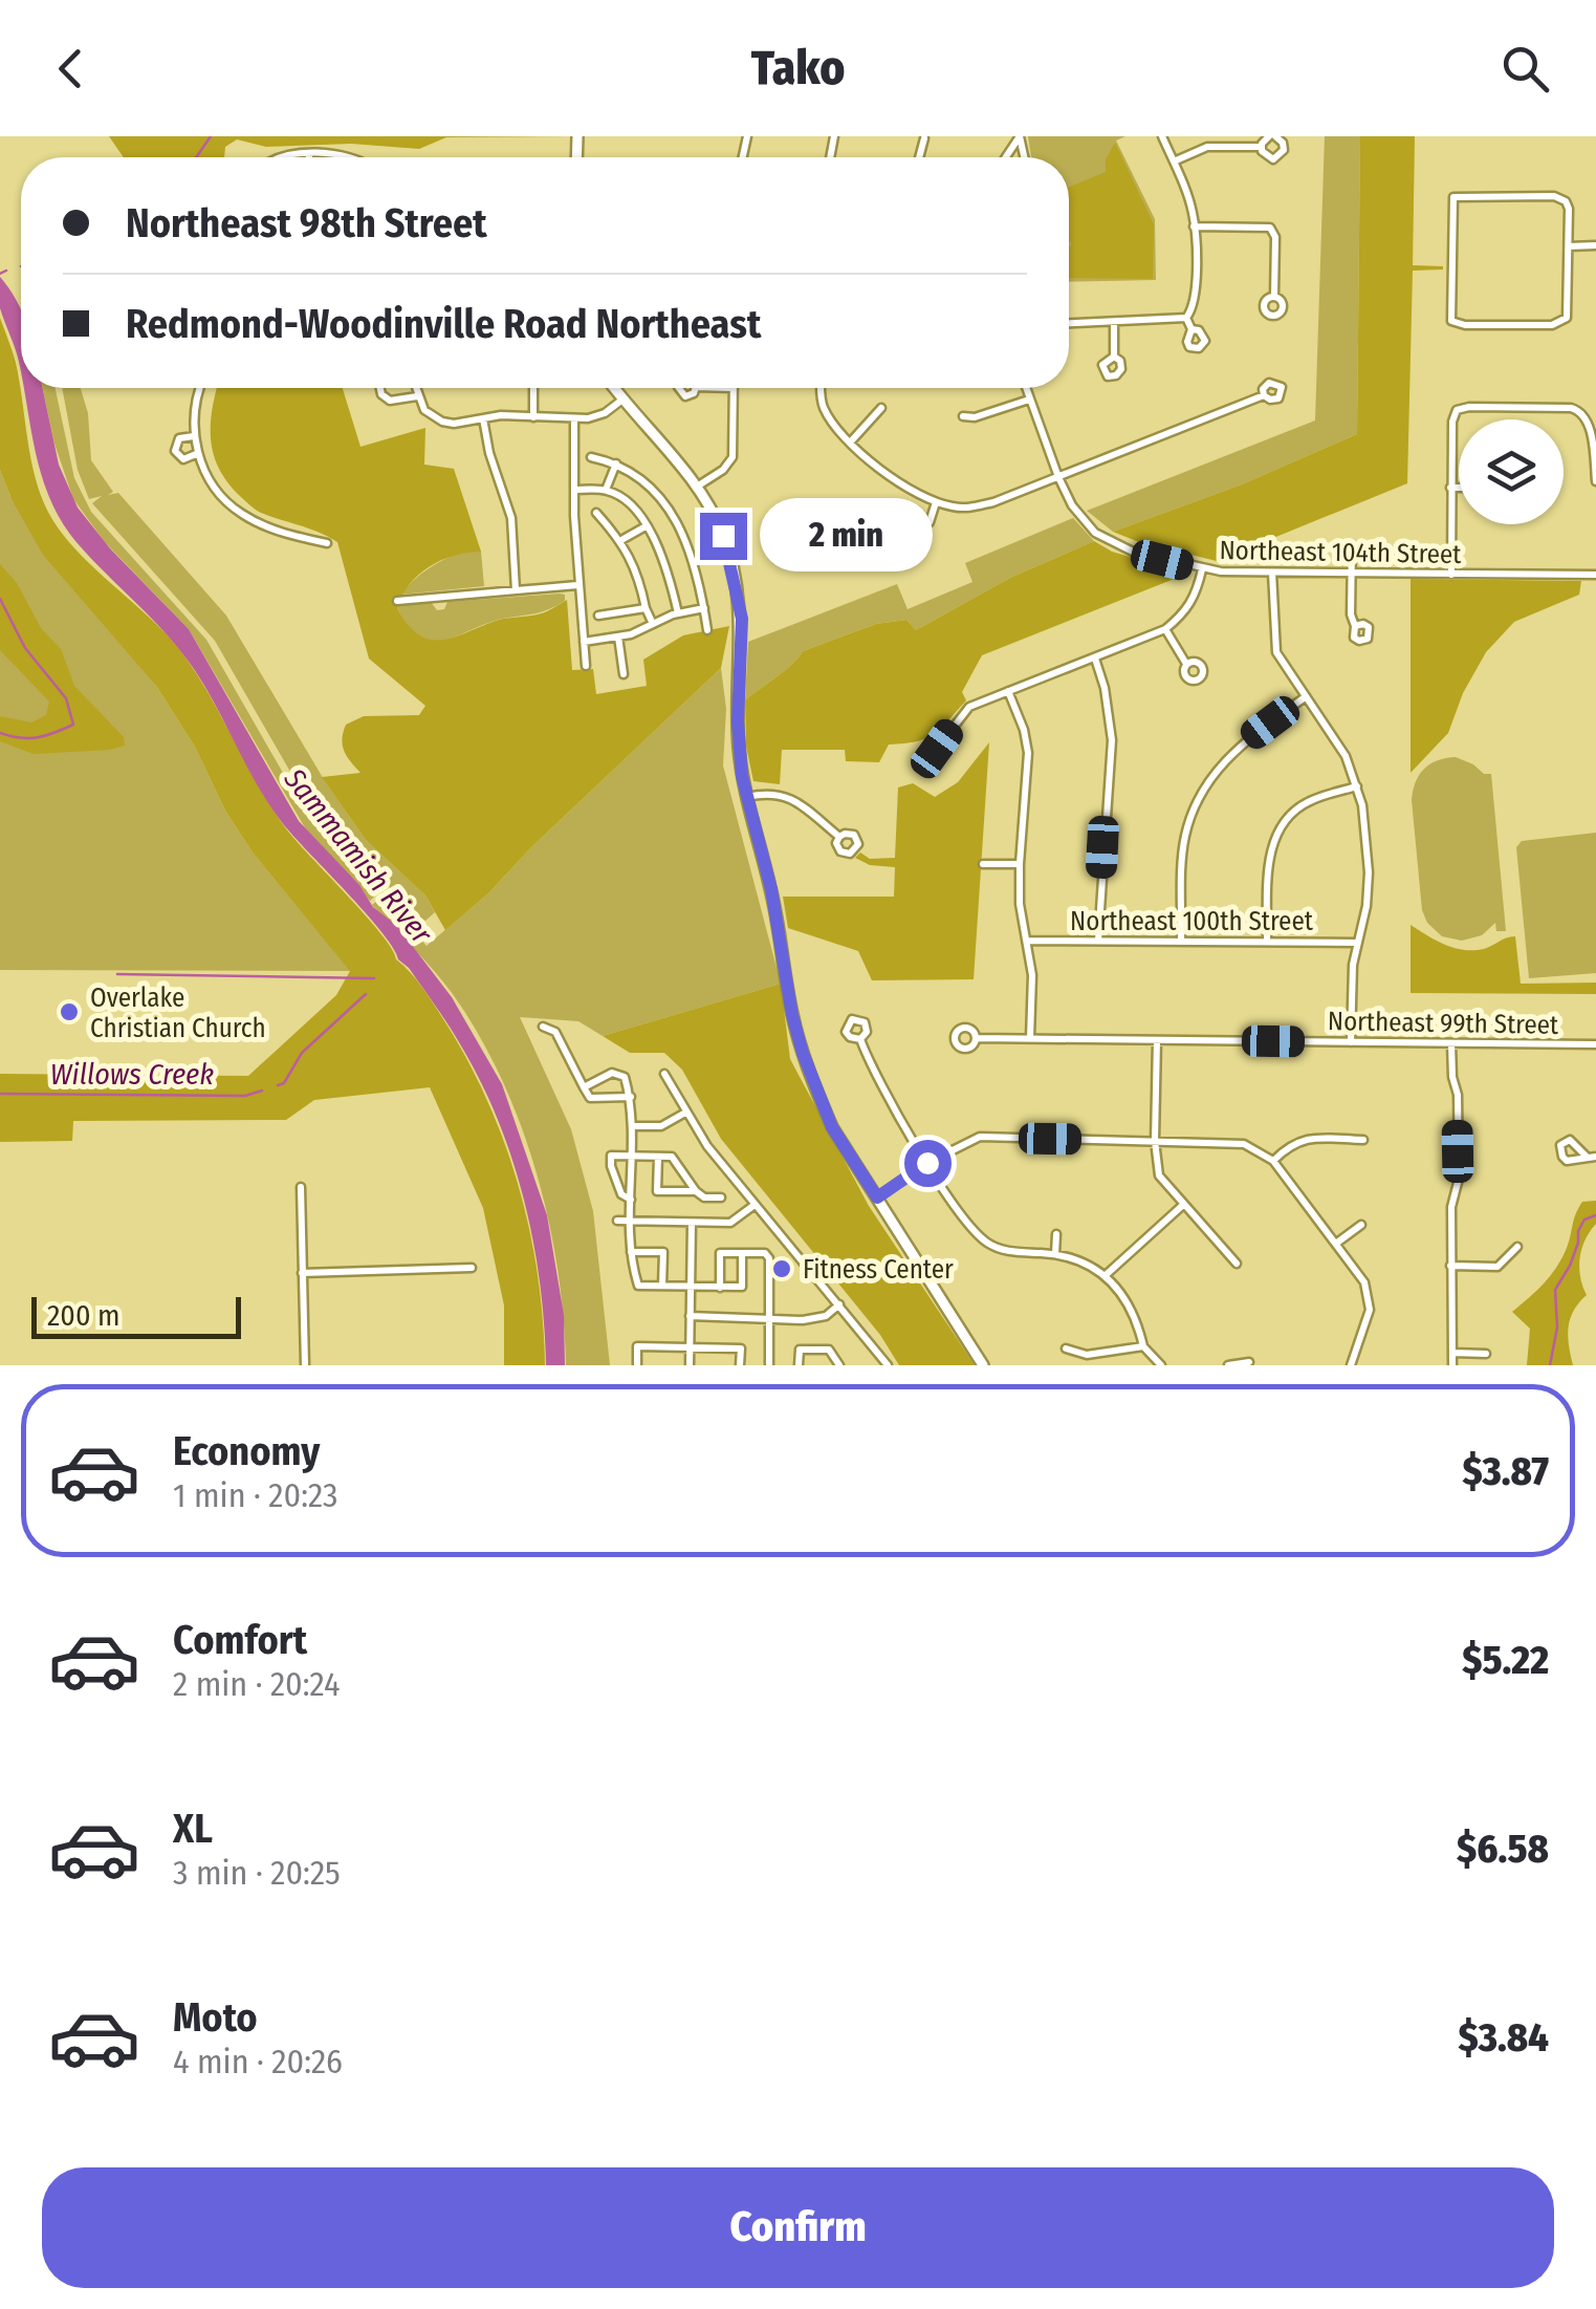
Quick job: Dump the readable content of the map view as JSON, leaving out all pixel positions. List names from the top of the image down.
{
  "streets": {
    "street": ["Northeast 104th Street", "Northeast 100th Street", "Northeast 99th Street"]
  },
  "water": ["Sammamish River", "Willows Creek"],
  "places": ["Overlake Christian Church", "Fitness Center"],
  "scale_bar": "200 m",
  "page": {
    "header": "Tako",
    "banner": ["Northeast 98th Street", "Redmond-Woodinville Road Northeast"],
    "bubble": "2 min",
    "scale": "200 m",
    "list": [
      {
        "name": "Economy",
        "note": "1 min · 20:23",
        "value": "$3.87"
      },
      {
        "name": "Comfort",
        "note": "2 min · 20:24",
        "value": "$5.22"
      },
      {
        "name": "XL",
        "note": "3 min · 20:25",
        "value": "$6.58"
      },
      {
        "name": "Moto",
        "note": "4 min · 20:26",
        "value": "$3.84"
      }
    ],
    "buttons": "Confirm"
  }
}
